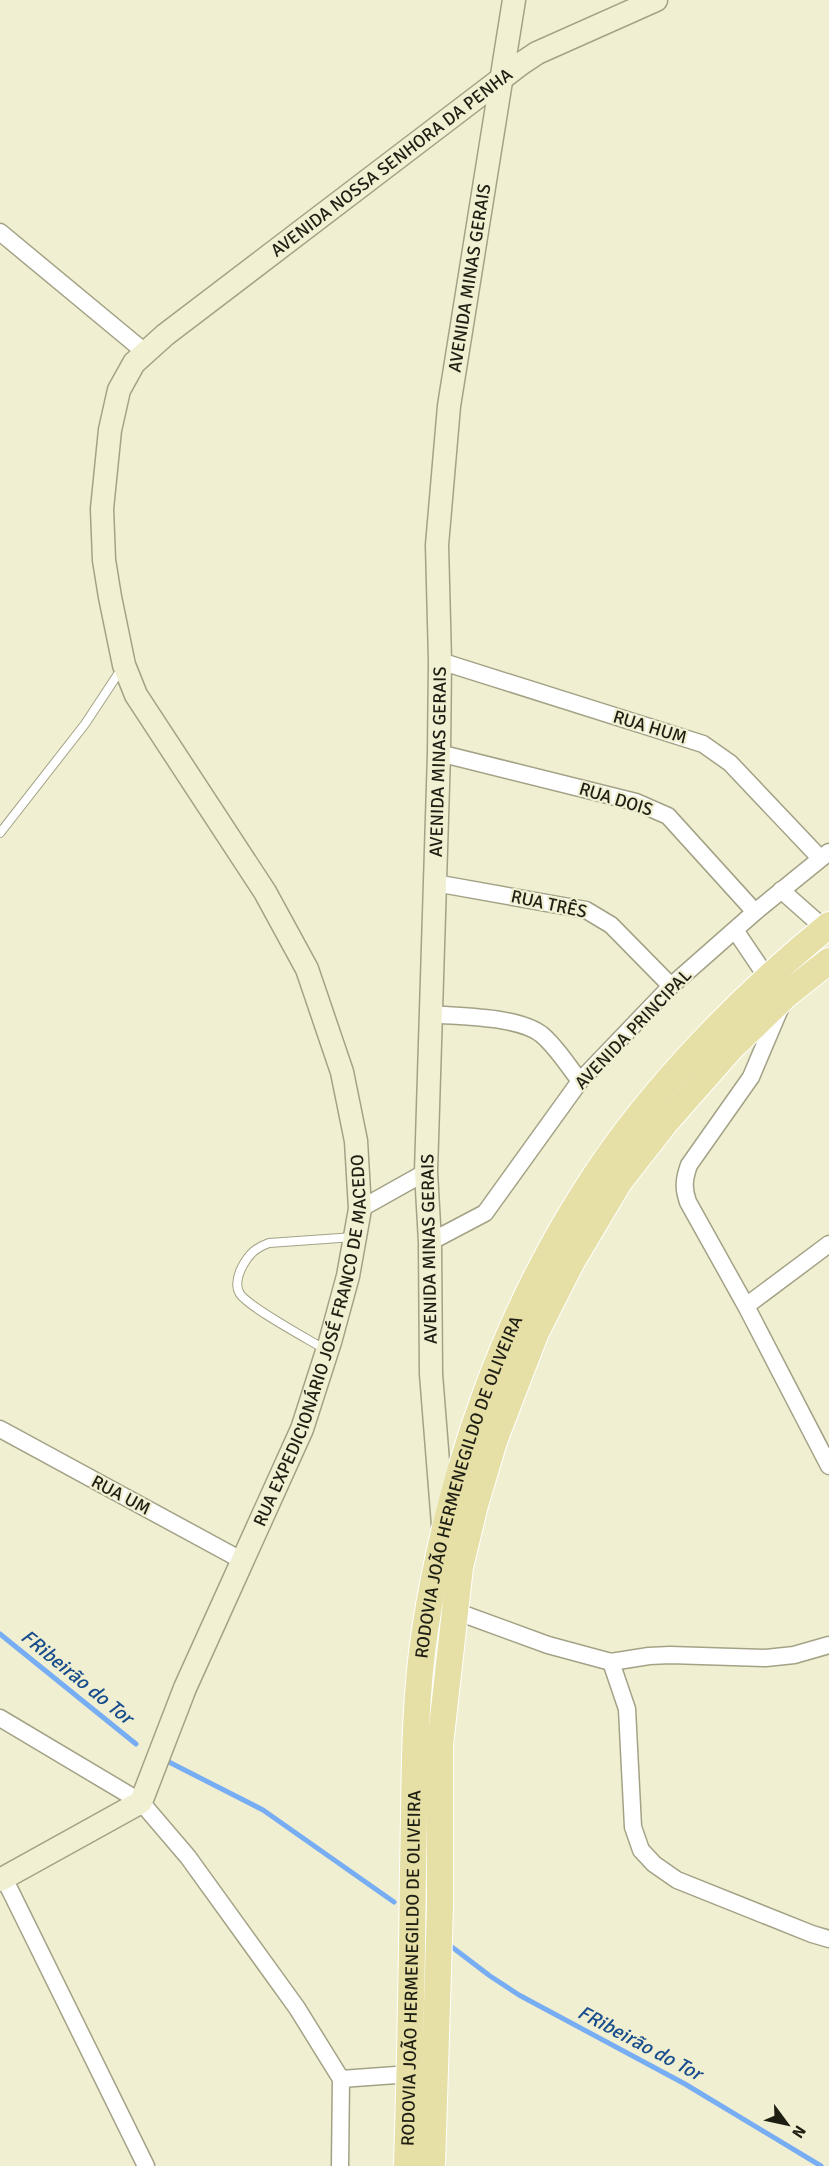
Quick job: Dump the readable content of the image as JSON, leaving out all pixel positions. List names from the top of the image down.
{
  "streets": {
    "main road": ["RODOVIA JOÃO HERMENEGILDO DE OLIVEIRA"],
    "street": [
      "AVENIDA NOSSA SENHORA DA PENHA",
      "AVENIDA MINAS GERAIS",
      "RUA HUM",
      "RUA DOIS",
      "RUA TRÊS",
      "AVENIDA PRINCIPAL",
      "RUA EXPEDICIONÁRIO JOSÉ FRANCO DE MACEDO",
      "RUA UM"
    ]
  },
  "crossings": [
    ["AVENIDA NOSSA SENHORA DA PENHA", "AVENIDA MINAS GERAIS"],
    ["AVENIDA NOSSA SENHORA DA PENHA", "RUA EXPEDICIONÁRIO JOSÉ FRANCO DE MACEDO"],
    ["AVENIDA MINAS GERAIS", "RUA HUM"],
    ["AVENIDA MINAS GERAIS", "RUA DOIS"],
    ["AVENIDA MINAS GERAIS", "RUA TRÊS"],
    ["AVENIDA MINAS GERAIS", "AVENIDA PRINCIPAL"],
    ["AVENIDA MINAS GERAIS", "RODOVIA JOÃO HERMENEGILDO DE OLIVEIRA"],
    ["RUA HUM", "AVENIDA PRINCIPAL"],
    ["RUA DOIS", "AVENIDA PRINCIPAL"],
    ["RUA TRÊS", "AVENIDA PRINCIPAL"],
    ["RUA EXPEDICIONÁRIO JOSÉ FRANCO DE MACEDO", "RUA UM"]
  ],
  "water": ["FRibeirão do Tor"],
  "north": "bottom right"
}
